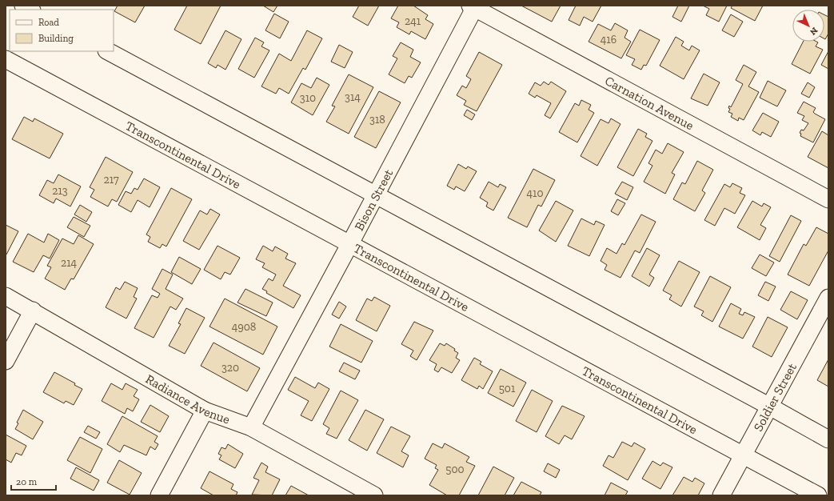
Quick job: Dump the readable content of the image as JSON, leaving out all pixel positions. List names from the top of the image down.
{
  "streets": {
    "street": [
      "Carnation Avenue",
      "Transcontinental Drive",
      "Bison Street",
      "Soldier Street",
      "Radiance Avenue"
    ]
  },
  "crossings": [
    ["Carnation Avenue", "Bison Street"],
    ["Transcontinental Drive", "Bison Street"],
    ["Transcontinental Drive", "Soldier Street"],
    ["Bison Street", "Radiance Avenue"]
  ],
  "house_numbers": [
    "241",
    "416",
    "314",
    "310",
    "318",
    "217",
    "213",
    "410",
    "214",
    "4908",
    "320",
    "501",
    "500"
  ],
  "legend": ["Road", "Building"],
  "scale_bar": "20 m",
  "north": "bottom right"
}
